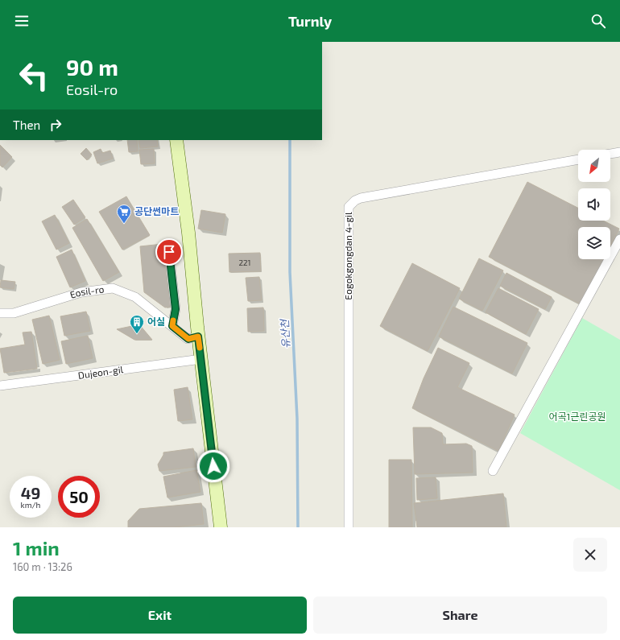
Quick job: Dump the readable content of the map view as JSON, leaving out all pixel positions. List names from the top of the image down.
{
  "streets": {
    "street": ["Eogokgongdan 4-gil", "Eosil-ro", "Dujeon-gil"]
  },
  "water": ["유산천"],
  "parks": ["어곡1근린공원"],
  "places": {
    "supermarket": ["공단썬마트"],
    "building": ["어실"]
  },
  "house_numbers": ["221"],
  "north": "bottom left",
  "page": {
    "header": "Turnly",
    "turn": ["90 m", "Eosil-ro"],
    "then": "Then",
    "speed": "49 km/h",
    "limit": "50",
    "heading": ["1 min", "160 m · 13:26"],
    "buttons": ["Exit", "Share"]
  }
}
